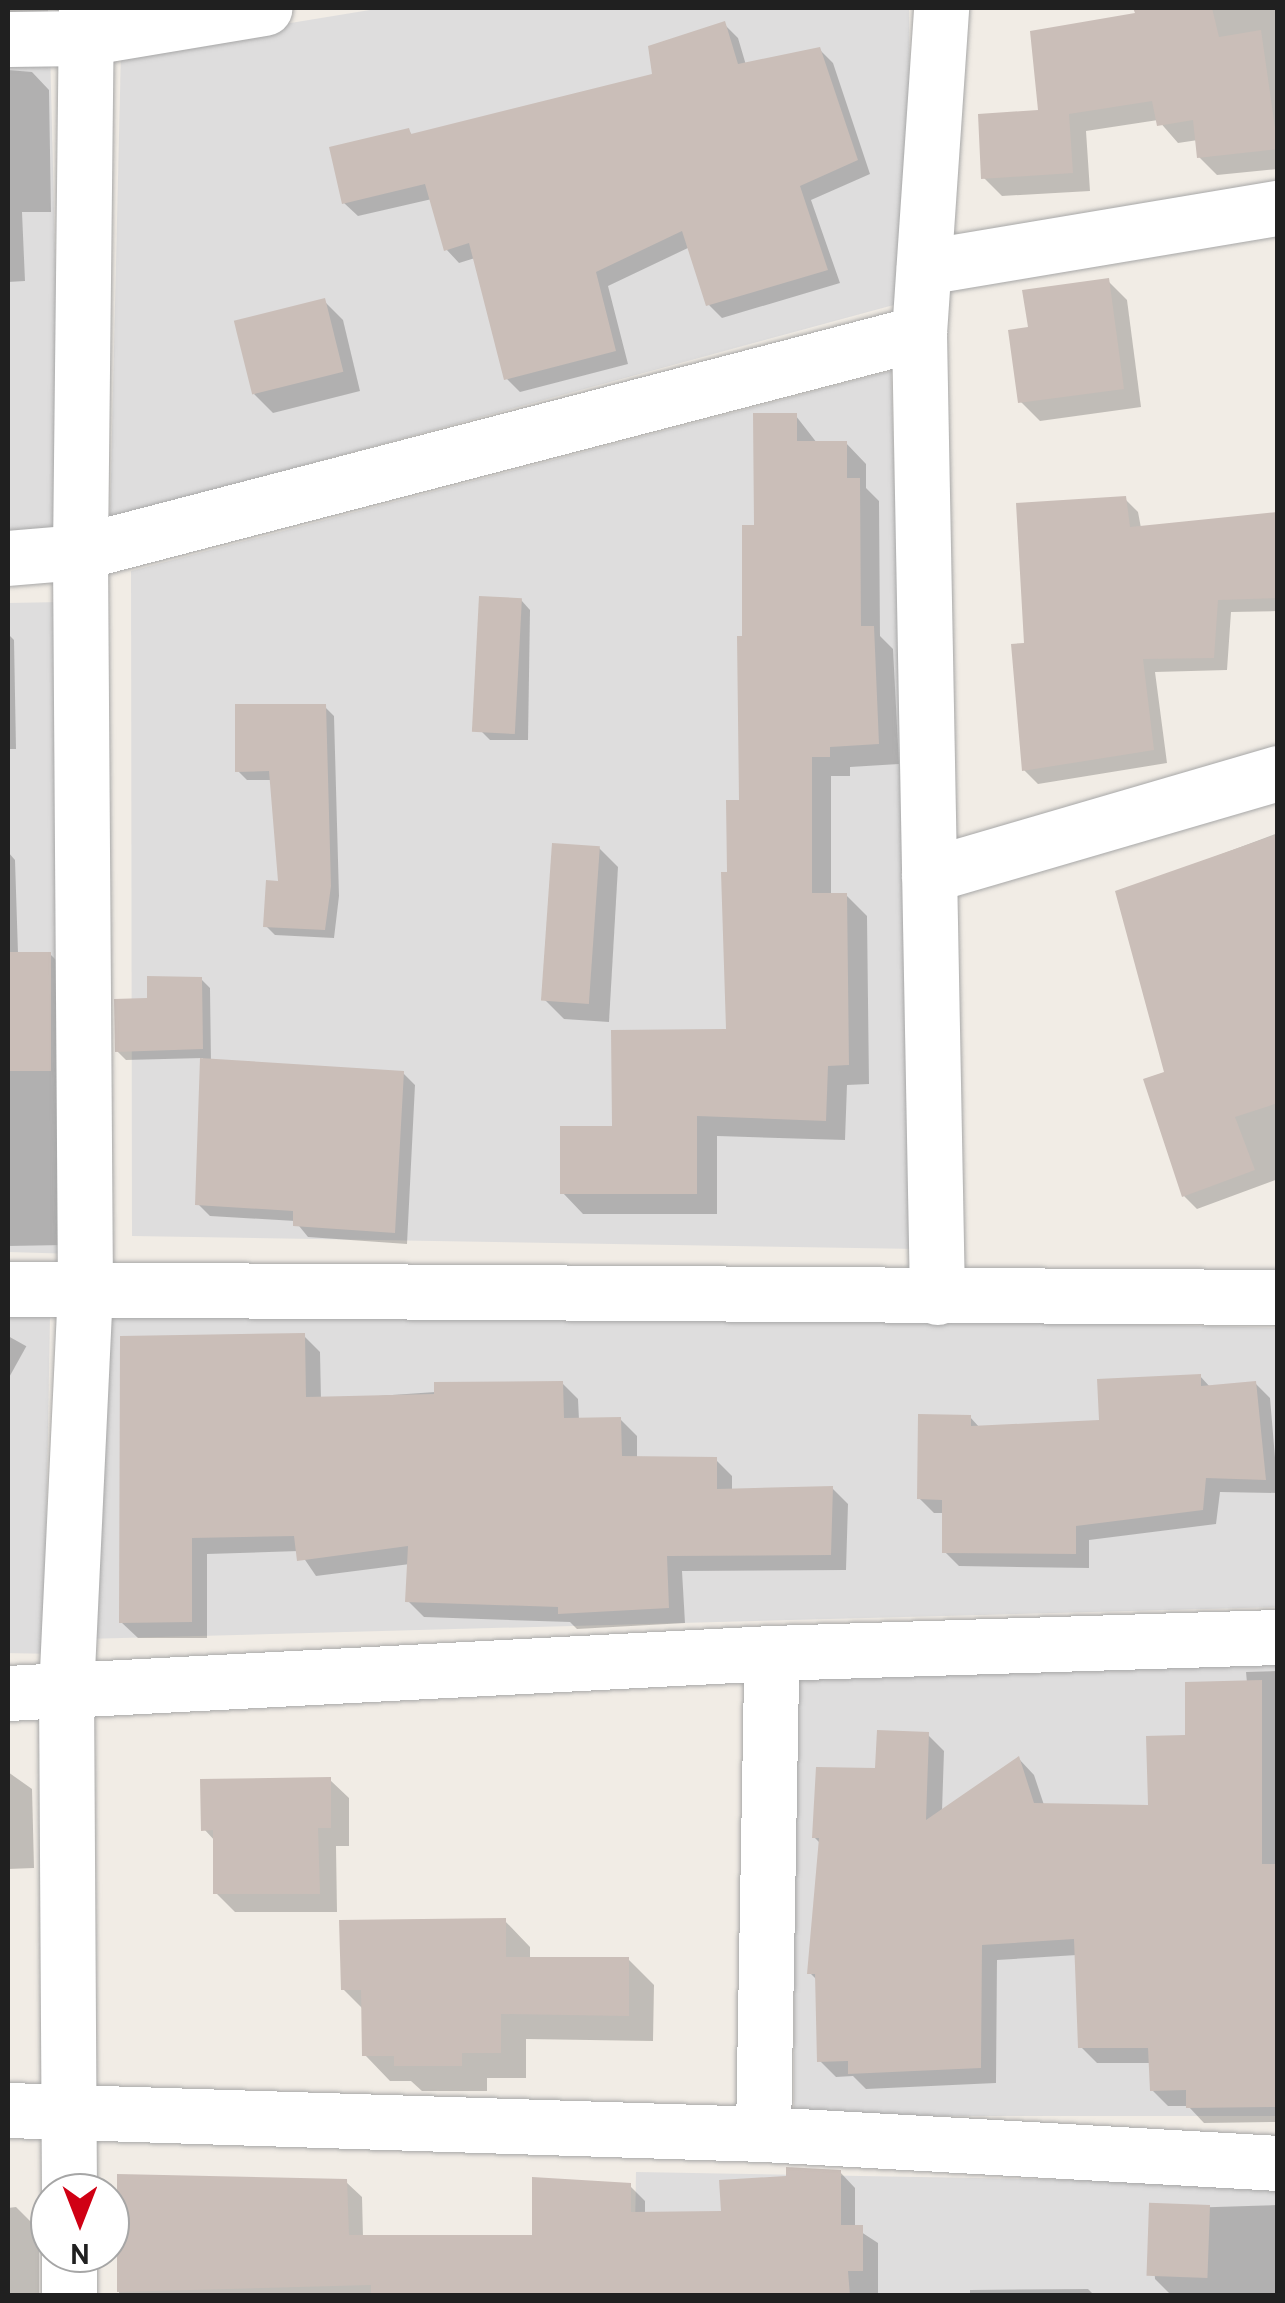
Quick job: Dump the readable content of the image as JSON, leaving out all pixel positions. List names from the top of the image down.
{
  "north": "bottom"
}
